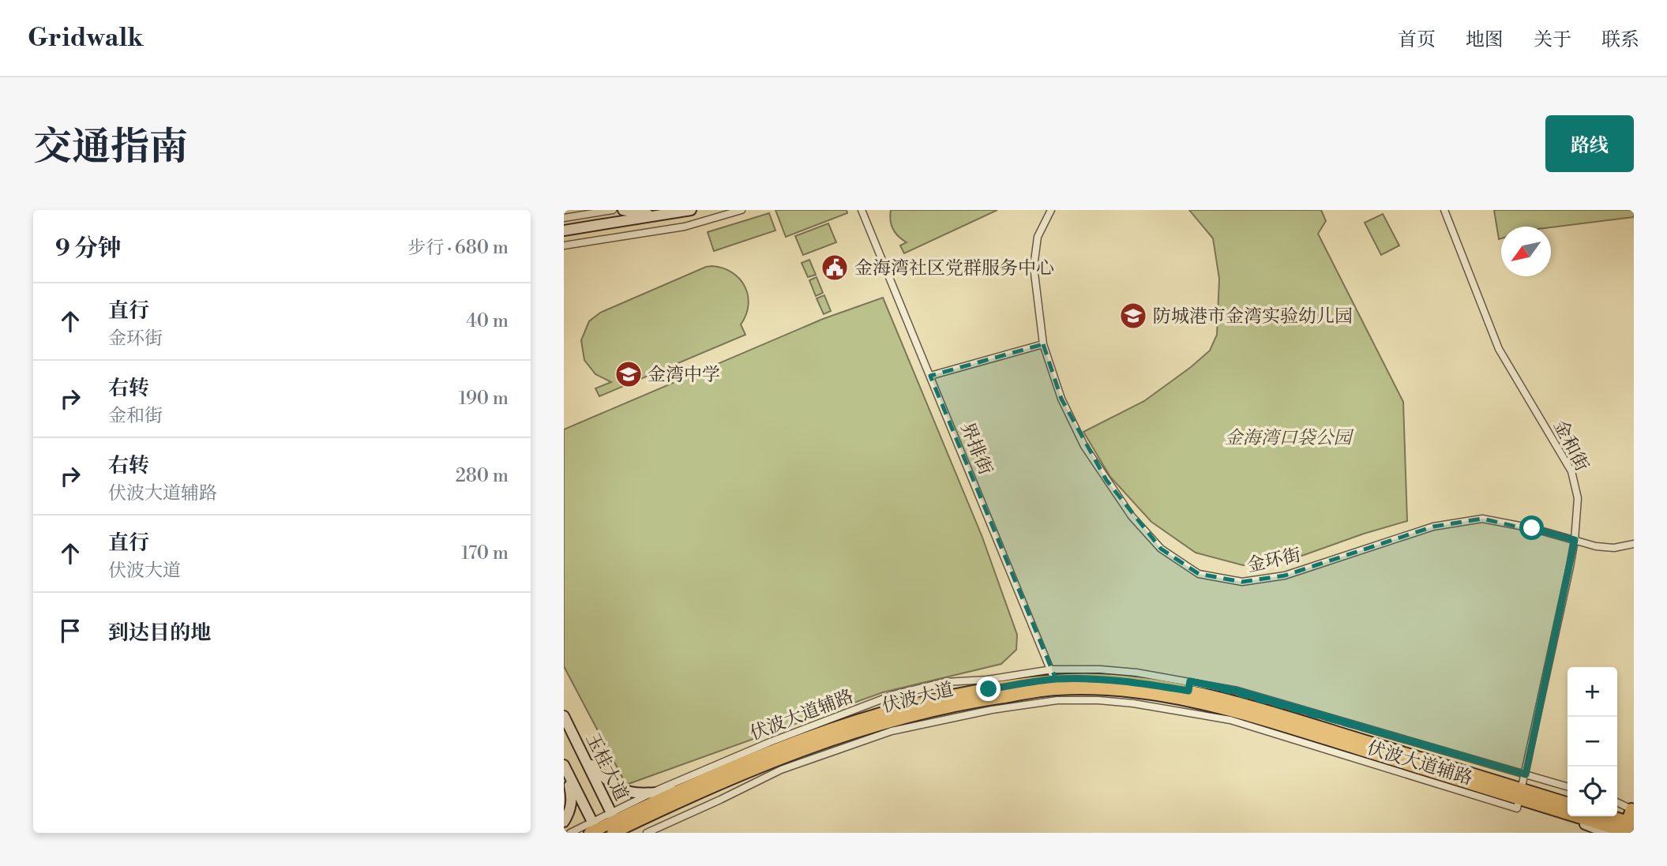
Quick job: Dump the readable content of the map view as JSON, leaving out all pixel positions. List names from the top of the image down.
{
  "streets": {
    "main road": ["伏波大道", "玉桂大道"],
    "street": [
      "金和街",
      "界排街",
      "金环街",
      "伏波大道辅路"
    ]
  },
  "crossings": [
    ["金和街", "金环街"],
    ["金和街", "伏波大道"],
    ["金和街", "伏波大道辅路"],
    ["界排街", "伏波大道"],
    ["伏波大道", "伏波大道辅路"],
    ["伏波大道", "玉桂大道"],
    ["伏波大道辅路", "玉桂大道"]
  ],
  "parks": ["金海湾口袋公园"],
  "places": {
    "public building": ["金海湾社区党群服务中心"],
    "school or university": ["防城港市金湾实验幼儿园", "金湾中学"]
  },
  "north": "bottom left",
  "page": {
    "header": "Gridwalk",
    "nav": [
      "首页",
      "地图",
      "关于",
      "联系"
    ],
    "title": "交通指南",
    "buttons": "路线",
    "heading": ["9 分钟", "步行 · 680 m"],
    "list": [
      ["直行", "金环街", "40 m"],
      ["右转", "金和街", "190 m"],
      ["右转", "伏波大道辅路", "280 m"],
      ["直行", "伏波大道", "170 m"],
      "到达目的地"
    ],
    "map_buttons": ["+", "−"]
  }
}
